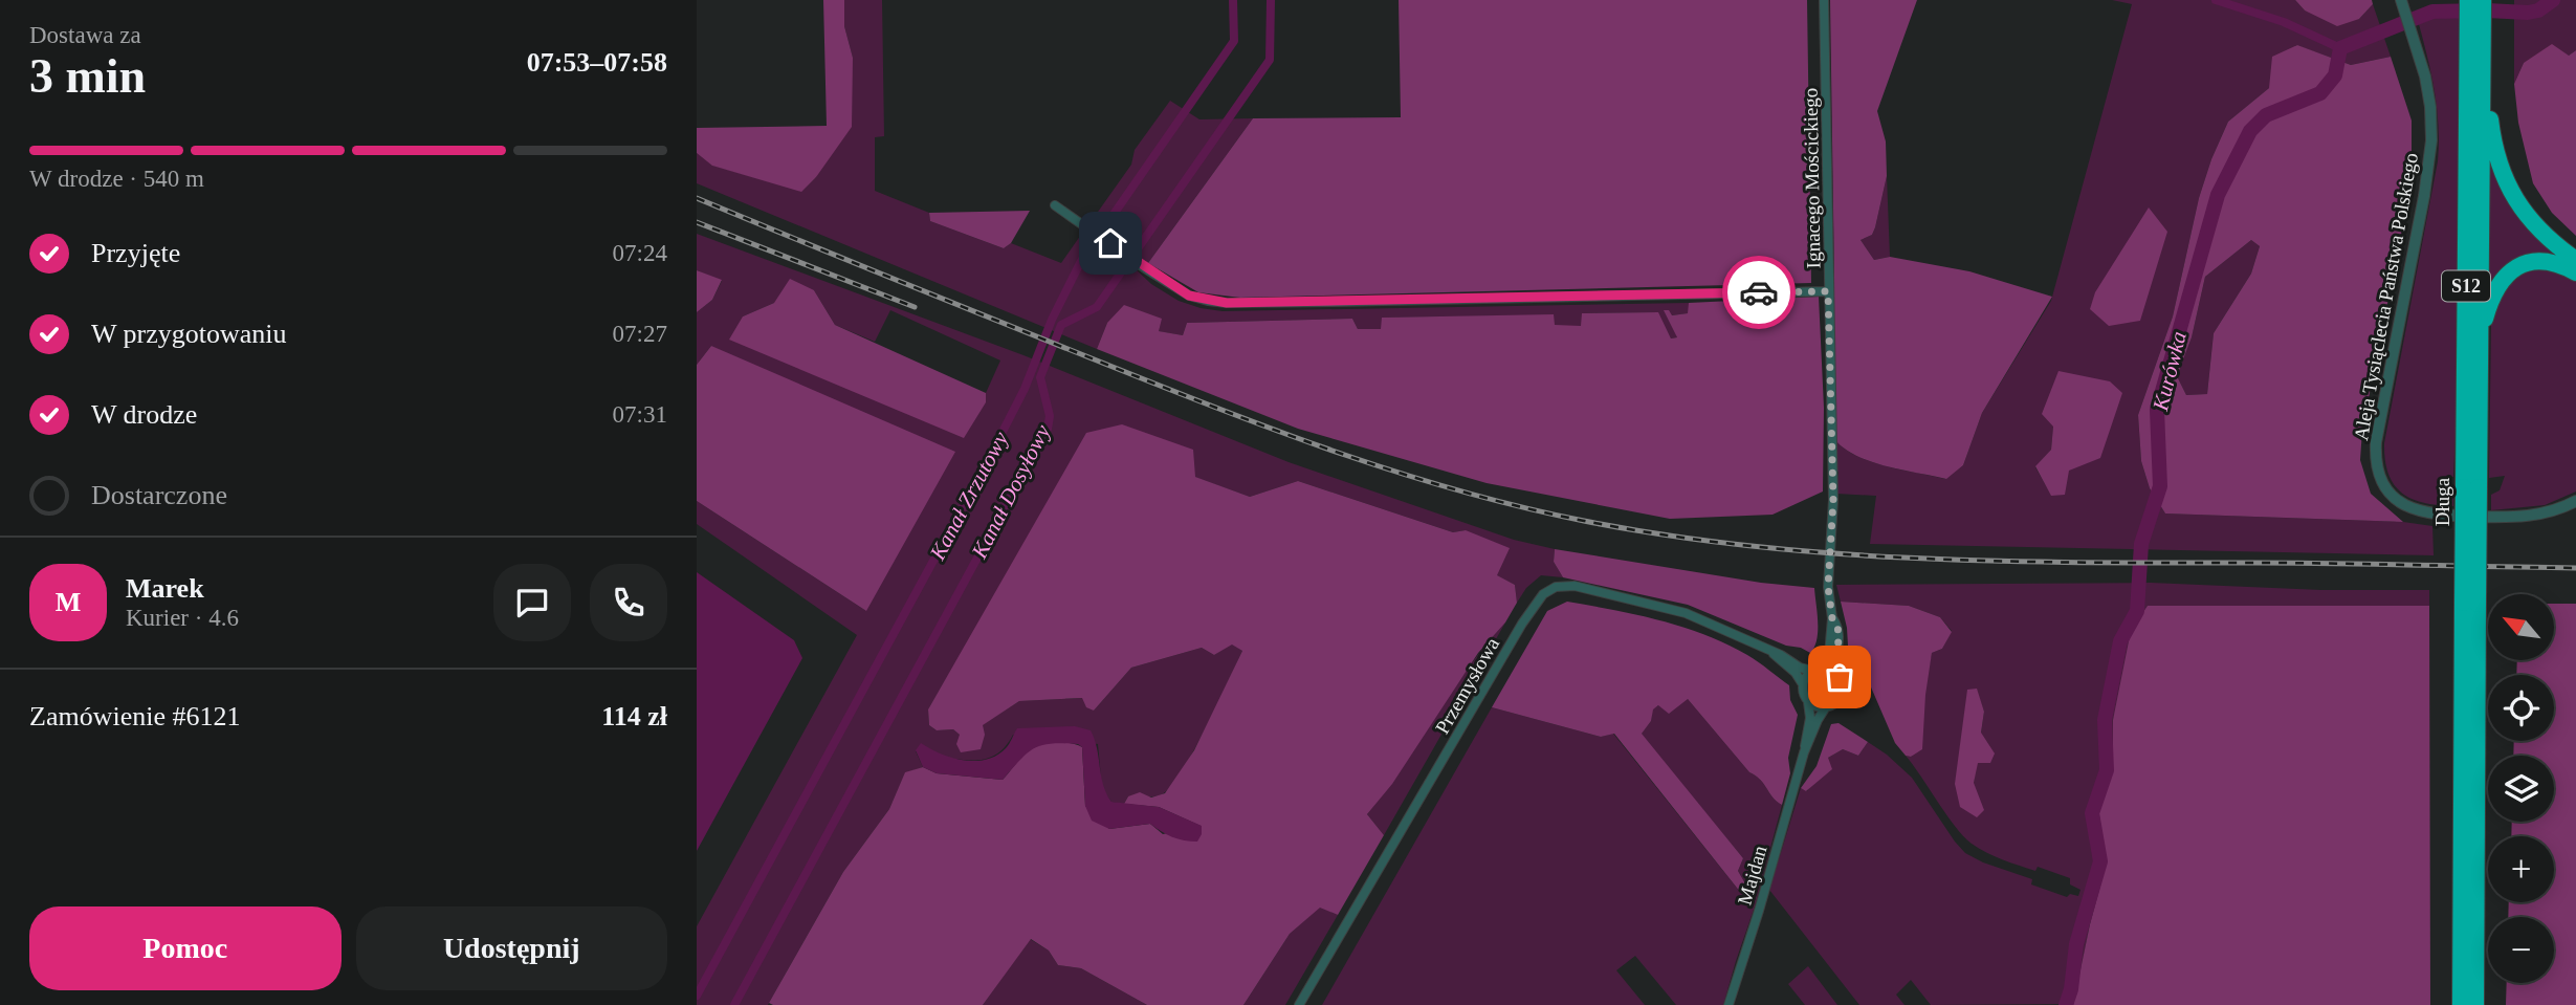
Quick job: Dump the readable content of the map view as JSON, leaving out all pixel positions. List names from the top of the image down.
{
  "streets": {
    "highway": ["S12", "Długa"],
    "street": [
      "Ignacego Mościckiego",
      "Aleja Tysiąclecia Państwa Polskiego",
      "Przemysłowa",
      "Majdan"
    ]
  },
  "crossings": [
    ["Ignacego Mościckiego", "Przemysłowa"],
    ["Ignacego Mościckiego", "Majdan"],
    ["S12", "Długa"],
    ["Przemysłowa", "Majdan"]
  ],
  "water": ["Kurówka", "Kanał Dosyłowy", "Kanał Zrzutowy"],
  "north": "top left",
  "page": {
    "heading": ["3 min", "Dostawa za", "07:53–07:58"],
    "panel": [
      "Marek",
      "Kurier · 4.6",
      "Zamówienie #6121",
      "114 zł"
    ],
    "bar": "W drodze · 540 m",
    "list": [
      ["Przyjęte", "07:24"],
      ["W przygotowaniu", "07:27"],
      ["W drodze", "07:31"],
      "Dostarczone"
    ],
    "round": "M",
    "map_buttons": ["+", "−"],
    "buttons": ["Pomoc", "Udostępnij"]
  }
}
